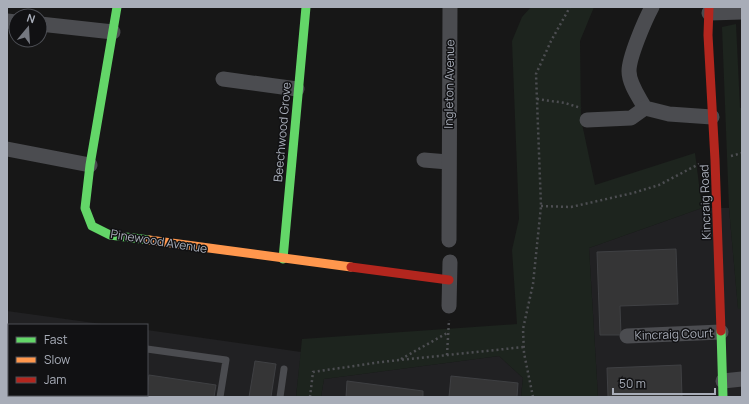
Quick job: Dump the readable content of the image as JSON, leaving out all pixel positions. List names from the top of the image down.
{
  "streets": {
    "street": [
      "Ingleton Avenue",
      "Beechwood Grove",
      "Kincraig Road",
      "Pinewood Avenue",
      "Kincraig Court"
    ]
  },
  "crossings": [
    ["Beechwood Grove", "Pinewood Avenue"],
    ["Kincraig Road", "Kincraig Court"]
  ],
  "legend": ["Fast", "Slow", "Jam"],
  "scale_bar": "50 m",
  "north": "top"
}
